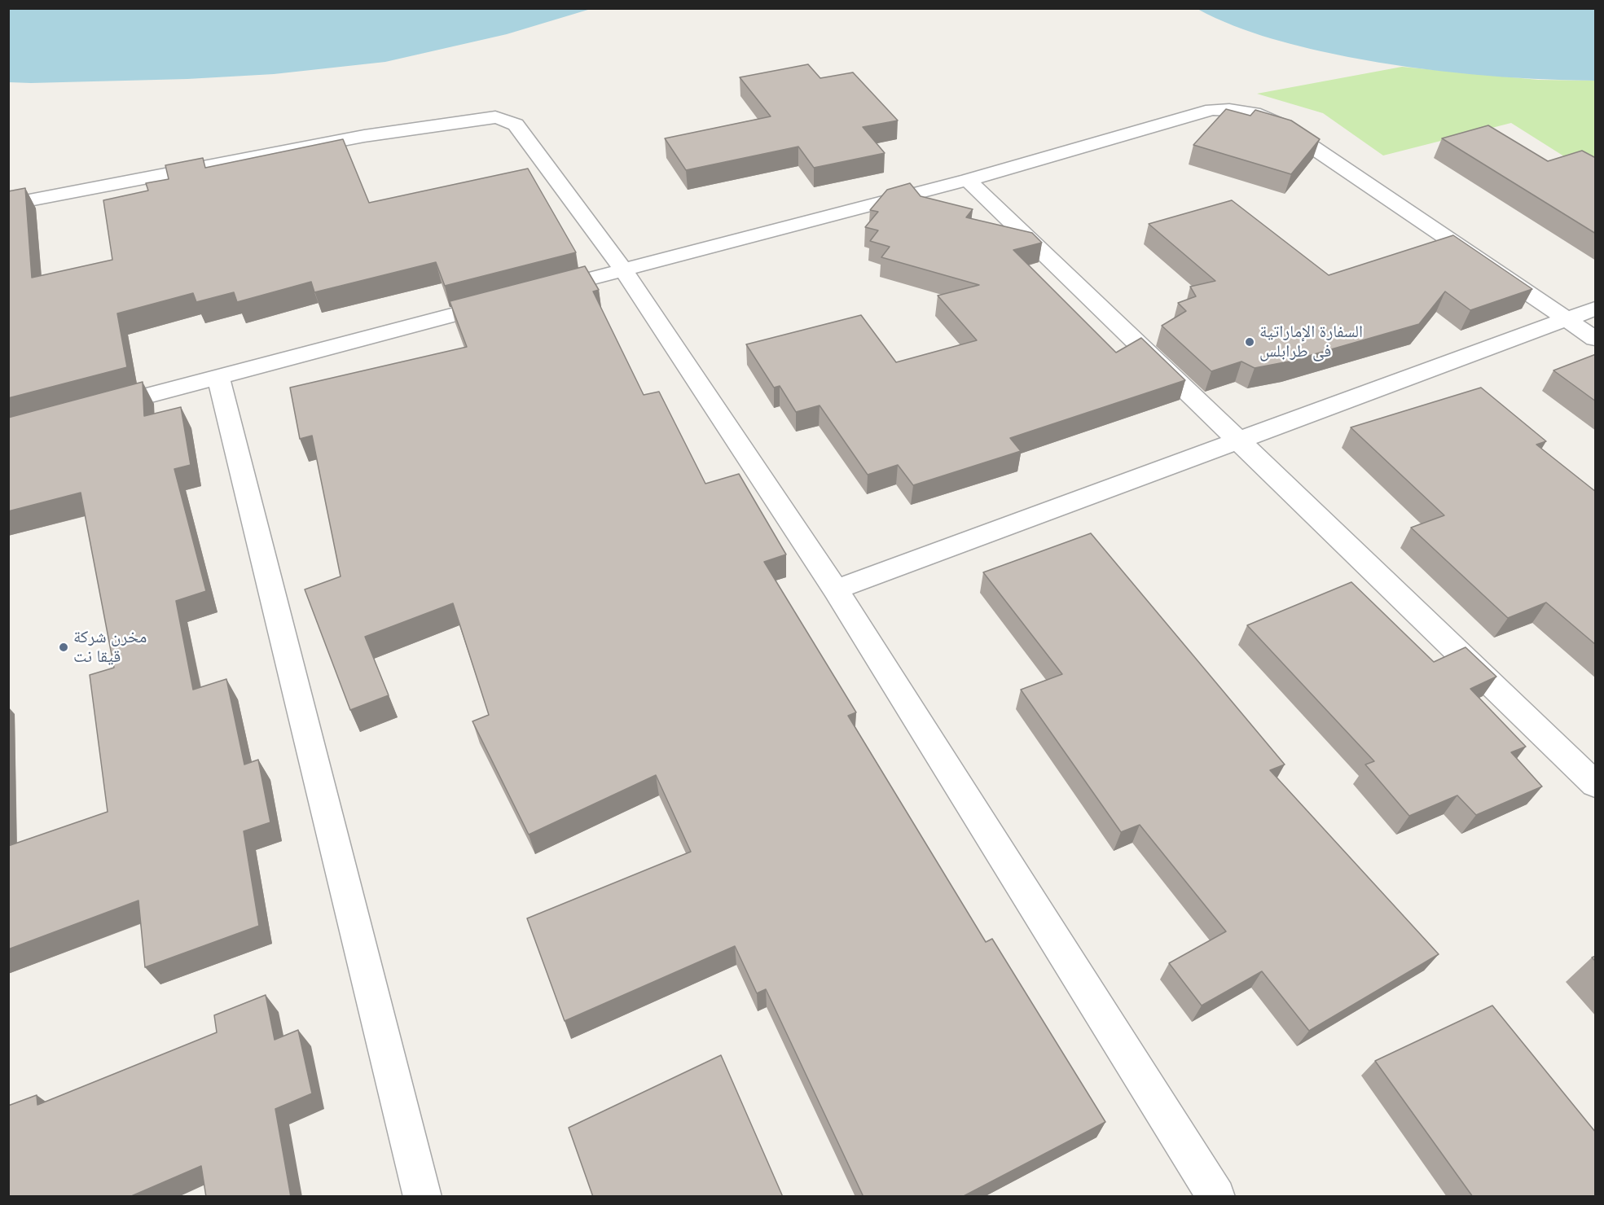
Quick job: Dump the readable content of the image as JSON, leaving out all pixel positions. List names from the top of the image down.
{
  "places": ["السفارة الإماراتية فى طرابلس", "مخرن شركة قيقا نت"]
}
